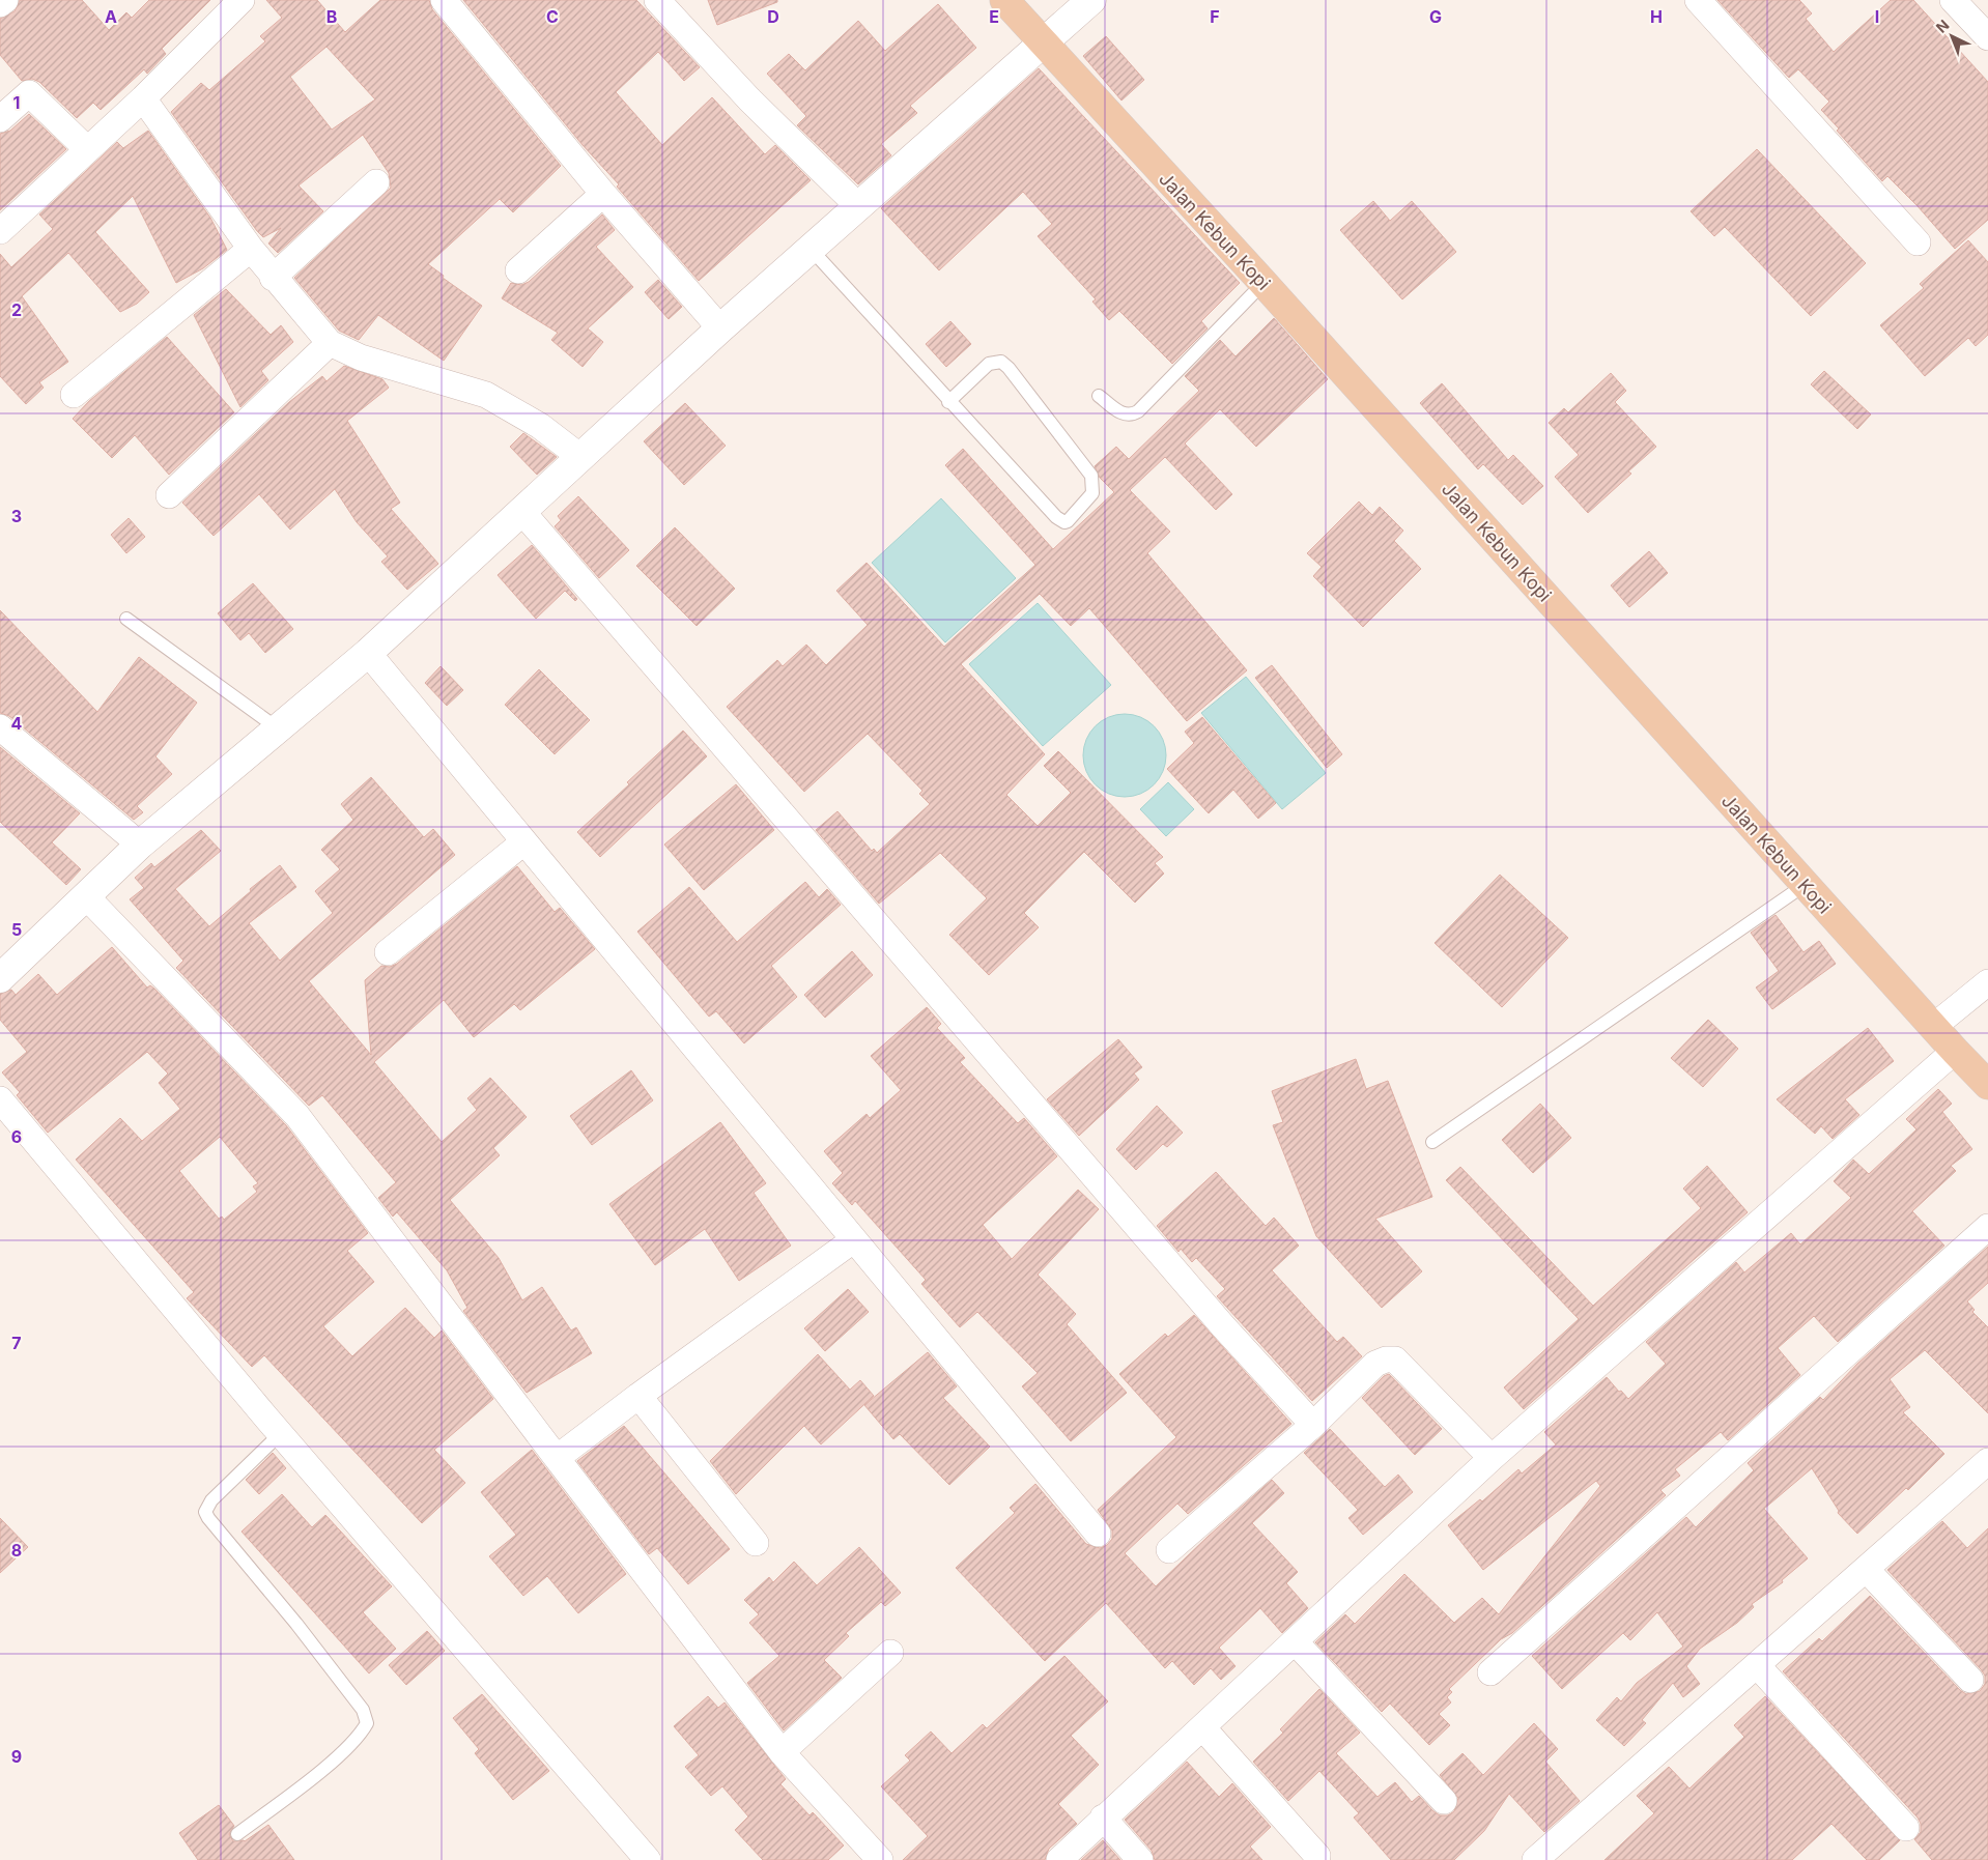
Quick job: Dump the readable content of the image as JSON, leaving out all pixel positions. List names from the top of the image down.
{
  "streets": {
    "main road": ["Jalan Kebun Kopi"]
  },
  "north": "top left",
  "grid": {
    "columns": [
      "A",
      "B",
      "C",
      "D",
      "E",
      "F",
      "G",
      "H",
      "I"
    ],
    "rows": [
      "1",
      "2",
      "3",
      "4",
      "5",
      "6",
      "7",
      "8",
      "9"
    ]
  }
}
